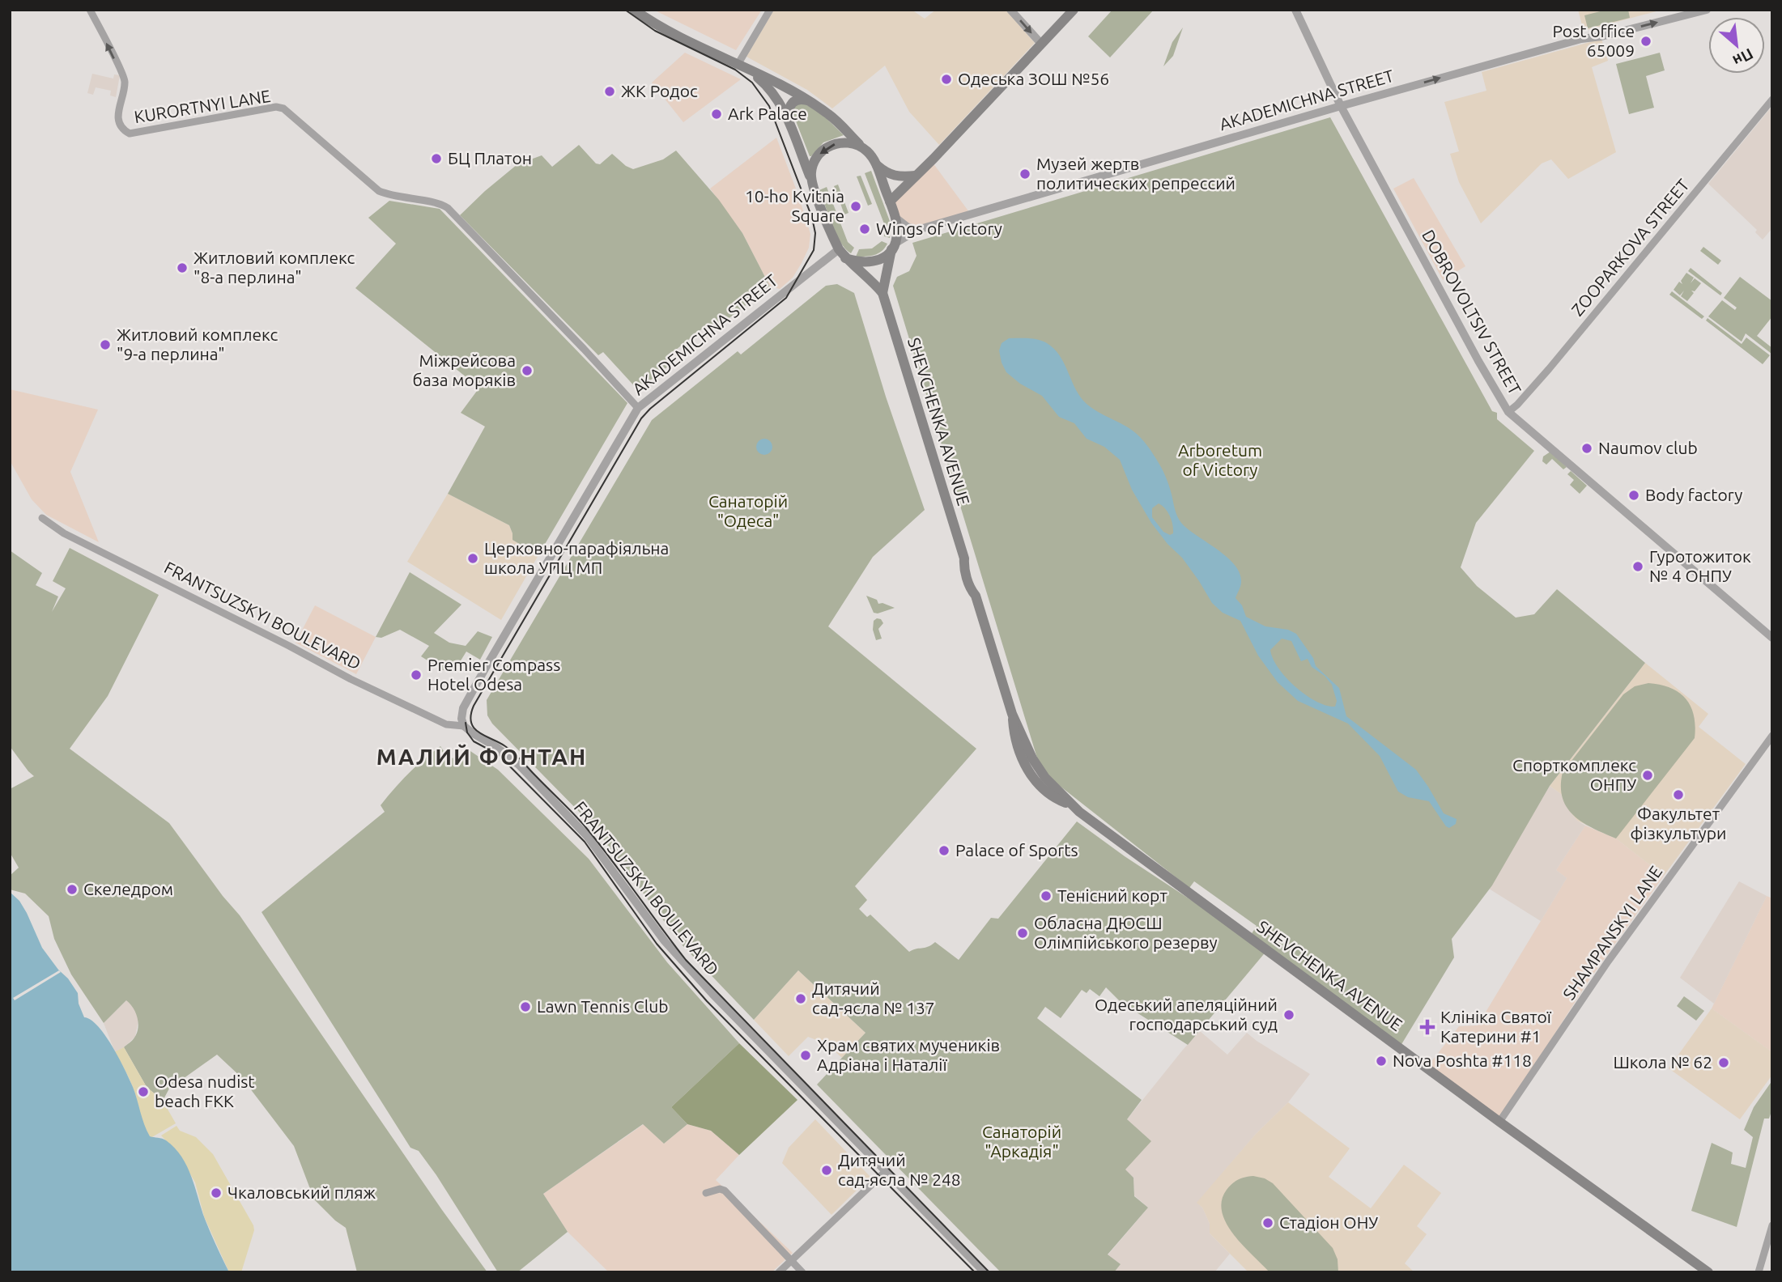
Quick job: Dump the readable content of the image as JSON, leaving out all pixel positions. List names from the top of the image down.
{
  "streets": {
    "main road": ["SHEVCHENKA AVENUE"],
    "street": [
      "AKADEMICHNA STREET",
      "KURORTNYI LANE",
      "ZOOPARKOVA STREET",
      "DOBROVOLTSIV STREET",
      "FRANTSUZSKYI BOULEVARD",
      "SHAMPANSKYI LANE"
    ]
  },
  "crossings": [
    ["AKADEMICHNA STREET", "KURORTNYI LANE"],
    ["AKADEMICHNA STREET", "DOBROVOLTSIV STREET"],
    ["AKADEMICHNA STREET", "SHEVCHENKA AVENUE"],
    ["AKADEMICHNA STREET", "FRANTSUZSKYI BOULEVARD"],
    ["ZOOPARKOVA STREET", "DOBROVOLTSIV STREET"],
    ["SHEVCHENKA AVENUE", "SHAMPANSKYI LANE"]
  ],
  "one_way": ["KURORTNYI LANE"],
  "districts": ["МАЛИЙ ФОНТАН"],
  "parks": ["Arboretum of Victory", "Санаторій \"Одеса\"", "Санаторій \"Аркадія\""],
  "places": {
    "other": [
      "Post office 65009",
      "Одеська ЗОШ №56",
      "ЖК Родос",
      "Ark Palace",
      "БЦ Платон",
      "Музей жертв политических репрессий",
      "10-ho Kvitnia Square",
      "Wings of Victory",
      "Житловий комплекс \"8-а перлина\"",
      "Житловий комплекс \"9-а перлина\"",
      "Міжрейсова база моряків",
      "Naumov club",
      "Body factory",
      "Церковно-парафіяльна школа УПЦ МП",
      "Гуротожиток № 4 ОНПУ",
      "Premier Compass Hotel Odesa",
      "Спорткомплекс ОНПУ",
      "Факультет фізкультури",
      "Palace of Sports",
      "Скеледром",
      "Тенісний корт",
      "Обласна ДЮСШ Олімпійського резерву",
      "Дитячий сад-ясла № 137",
      "Lawn Tennis Club",
      "Одеський апеляційний господарський суд",
      "Храм святих мучеників Адріана і Наталії",
      "Nova Poshta #118",
      "Школа № 62",
      "Odesa nudist beach FKK",
      "Дитячий сад-ясла № 248",
      "Чкаловський пляж",
      "Стадіон ОНУ"
    ],
    "health": ["Клініка Святої Катерини #1"]
  },
  "north": "bottom right"
}
